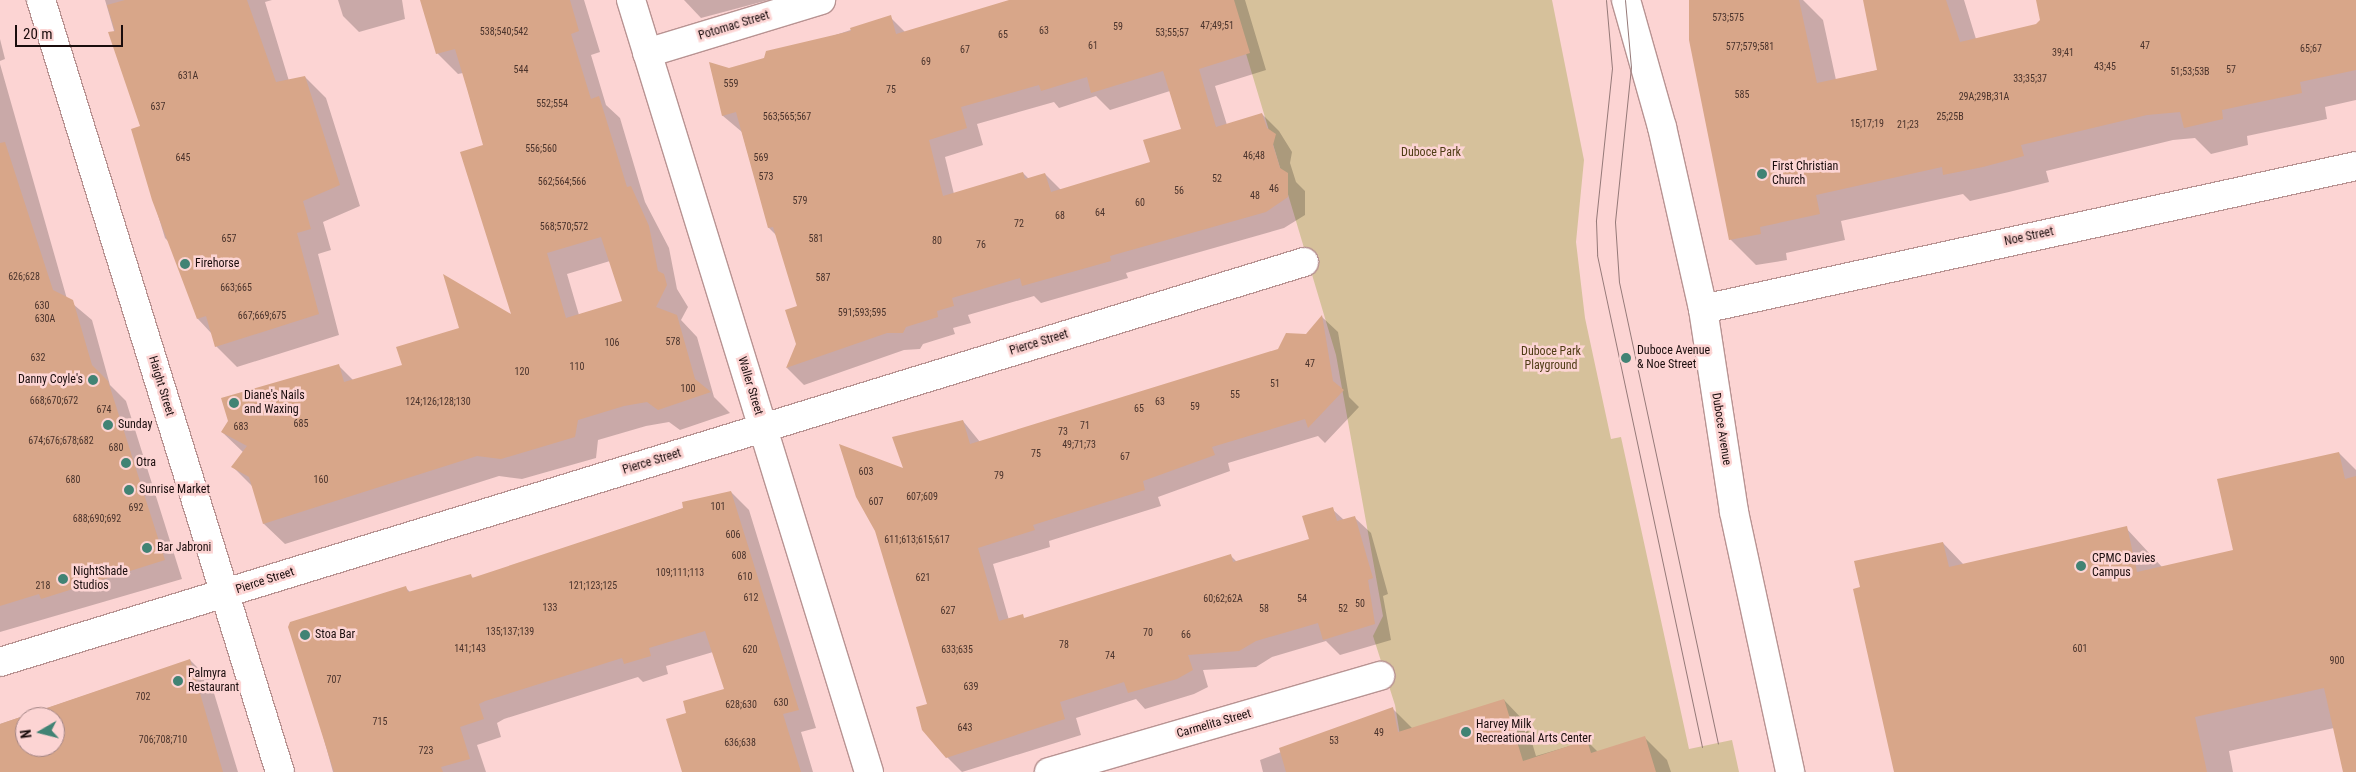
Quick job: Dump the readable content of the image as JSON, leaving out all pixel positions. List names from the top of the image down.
{
  "streets": {
    "street": [
      "Potomac Street",
      "Noe Street",
      "Pierce Street",
      "Haight Street",
      "Waller Street",
      "Duboce Avenue",
      "Carmelita Street"
    ]
  },
  "crossings": [
    ["Potomac Street", "Waller Street"],
    ["Noe Street", "Duboce Avenue"],
    ["Pierce Street", "Haight Street"],
    ["Pierce Street", "Waller Street"]
  ],
  "parks": ["Duboce Park", "Duboce Park Playground"],
  "places": [
    "First Christian Church",
    "Firehorse",
    "Duboce Avenue & Noe Street",
    "Danny Coyle's",
    "Diane's Nails and Waxing",
    "Sunday",
    "Otra",
    "Sunrise Market",
    "Bar Jabroni",
    "CPMC Davies Campus",
    "NightShade Studios",
    "Stoa Bar",
    "Palmyra Restaurant",
    "Harvey Milk Recreational Arts Center"
  ],
  "house_numbers": [
    "573;575",
    "47;49;51",
    "59",
    "63",
    "538;540;542",
    "53;55;57",
    "65",
    "61",
    "47",
    "577;579;581",
    "65;67",
    "67",
    "39;41",
    "69",
    "43;45",
    "544",
    "57",
    "51;53;53B",
    "631A",
    "33;35;37",
    "559",
    "75",
    "585",
    "29A;29B;31A",
    "552;554",
    "637",
    "563;565;567",
    "25;25B",
    "15;17;19",
    "21;23",
    "556;560",
    "46;48",
    "645",
    "569",
    "573",
    "52",
    "562;564;566",
    "46",
    "56",
    "48",
    "579",
    "60",
    "64",
    "68",
    "72",
    "568;570;572",
    "657",
    "581",
    "80",
    "76",
    "626;628",
    "587",
    "663;665",
    "630",
    "591;593;595",
    "667;669;675",
    "630A",
    "578",
    "106",
    "632",
    "47",
    "110",
    "120",
    "51",
    "100",
    "55",
    "668;670;672",
    "124;126;128;130",
    "63",
    "59",
    "65",
    "674",
    "685",
    "71",
    "683",
    "73",
    "674;676;678;682",
    "49;71;73",
    "680",
    "75",
    "67",
    "603",
    "79",
    "680",
    "160",
    "607;609",
    "607",
    "101",
    "692",
    "688;690;692",
    "606",
    "611;613;615;617",
    "608",
    "109;111;113",
    "610",
    "621",
    "218",
    "121;123;125",
    "612",
    "60;62;62A",
    "54",
    "50",
    "133",
    "58",
    "52",
    "627",
    "135;137;139",
    "70",
    "66",
    "78",
    "141;143",
    "601",
    "620",
    "633;635",
    "74",
    "900",
    "707",
    "639",
    "702",
    "630",
    "628;630",
    "715",
    "643",
    "49",
    "706;708;710",
    "53",
    "636;638",
    "723"
  ],
  "scale_bar": "20 m",
  "north": "left"
}
